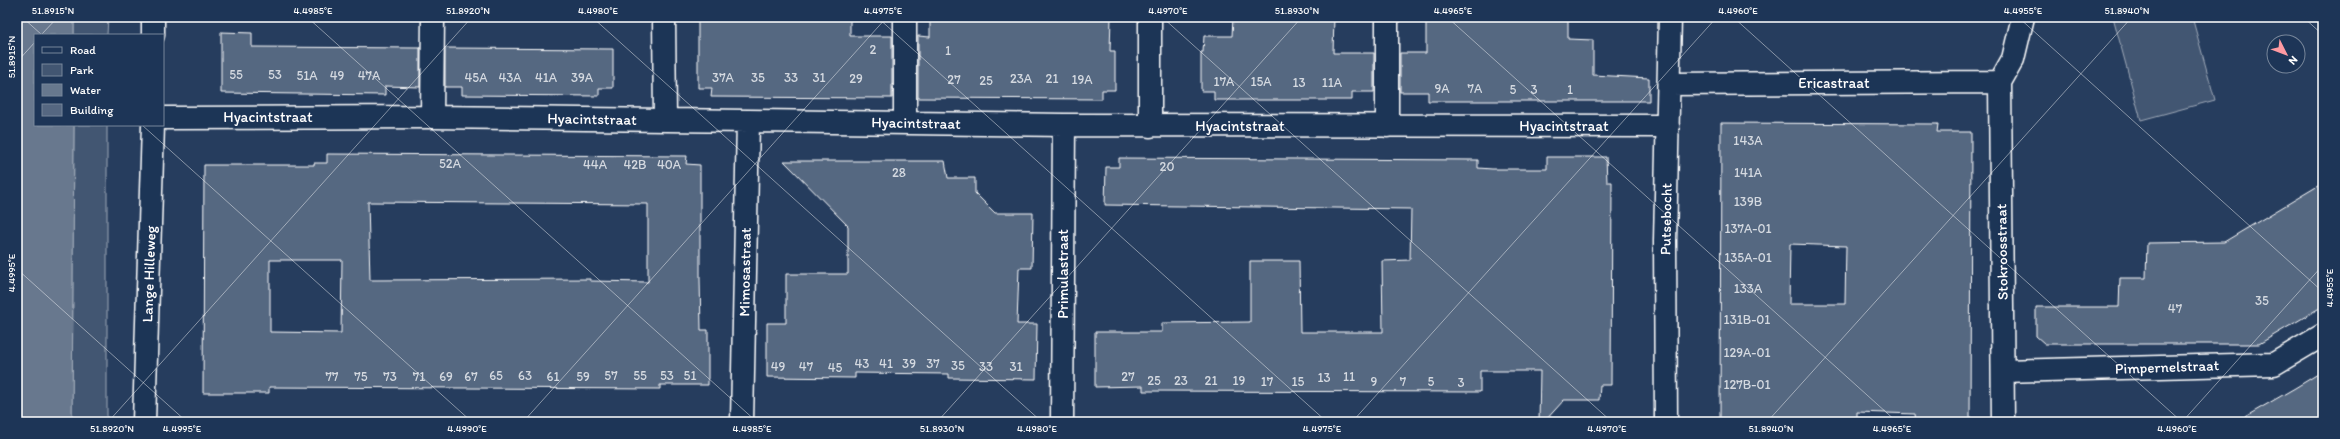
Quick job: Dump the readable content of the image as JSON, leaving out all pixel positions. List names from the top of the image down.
{
  "streets": {
    "street": [
      "Ericastraat",
      "Hyacintstraat",
      "Putsebocht",
      "Stokroosstraat",
      "Mimosastraat",
      "Lange Hilleweg",
      "Primulastraat",
      "Pimpernelstraat"
    ]
  },
  "crossings": [
    ["Ericastraat", "Putsebocht"],
    ["Ericastraat", "Stokroosstraat"],
    ["Hyacintstraat", "Putsebocht"],
    ["Hyacintstraat", "Mimosastraat"],
    ["Hyacintstraat", "Primulastraat"],
    ["Stokroosstraat", "Pimpernelstraat"]
  ],
  "house_numbers": [
    "2",
    "1",
    "55",
    "53",
    "51A",
    "49",
    "47A",
    "45A",
    "43A",
    "41A",
    "39A",
    "37A",
    "35",
    "33",
    "31",
    "29",
    "23A",
    "21",
    "27",
    "19A",
    "25",
    "17A",
    "15A",
    "13",
    "11A",
    "9A",
    "7A",
    "5",
    "3",
    "1",
    "143A",
    "52A",
    "44A",
    "42B",
    "40A",
    "20",
    "28",
    "141A",
    "139B",
    "137A-01",
    "135A-01",
    "133A",
    "35",
    "47",
    "131B-01",
    "129A-01",
    "43",
    "41",
    "39",
    "37",
    "35",
    "49",
    "47",
    "33",
    "31",
    "45",
    "65",
    "63",
    "57",
    "55",
    "53",
    "51",
    "77",
    "75",
    "73",
    "71",
    "69",
    "67",
    "61",
    "59",
    "27",
    "11",
    "13",
    "25",
    "23",
    "21",
    "19",
    "17",
    "15",
    "9",
    "7",
    "5",
    "3",
    "127B-01"
  ],
  "legend": [
    "Road",
    "Park",
    "Water",
    "Building"
  ],
  "north": "bottom right",
  "coordinates": [
    "51.8915°N",
    "4.4985°E",
    "51.8920°N",
    "4.4980°E",
    "4.4975°E",
    "4.4970°E",
    "51.8930°N",
    "4.4965°E",
    "4.4960°E",
    "4.4955°E",
    "51.8940°N",
    "4.4995°E",
    "4.4990°E"
  ]
}
